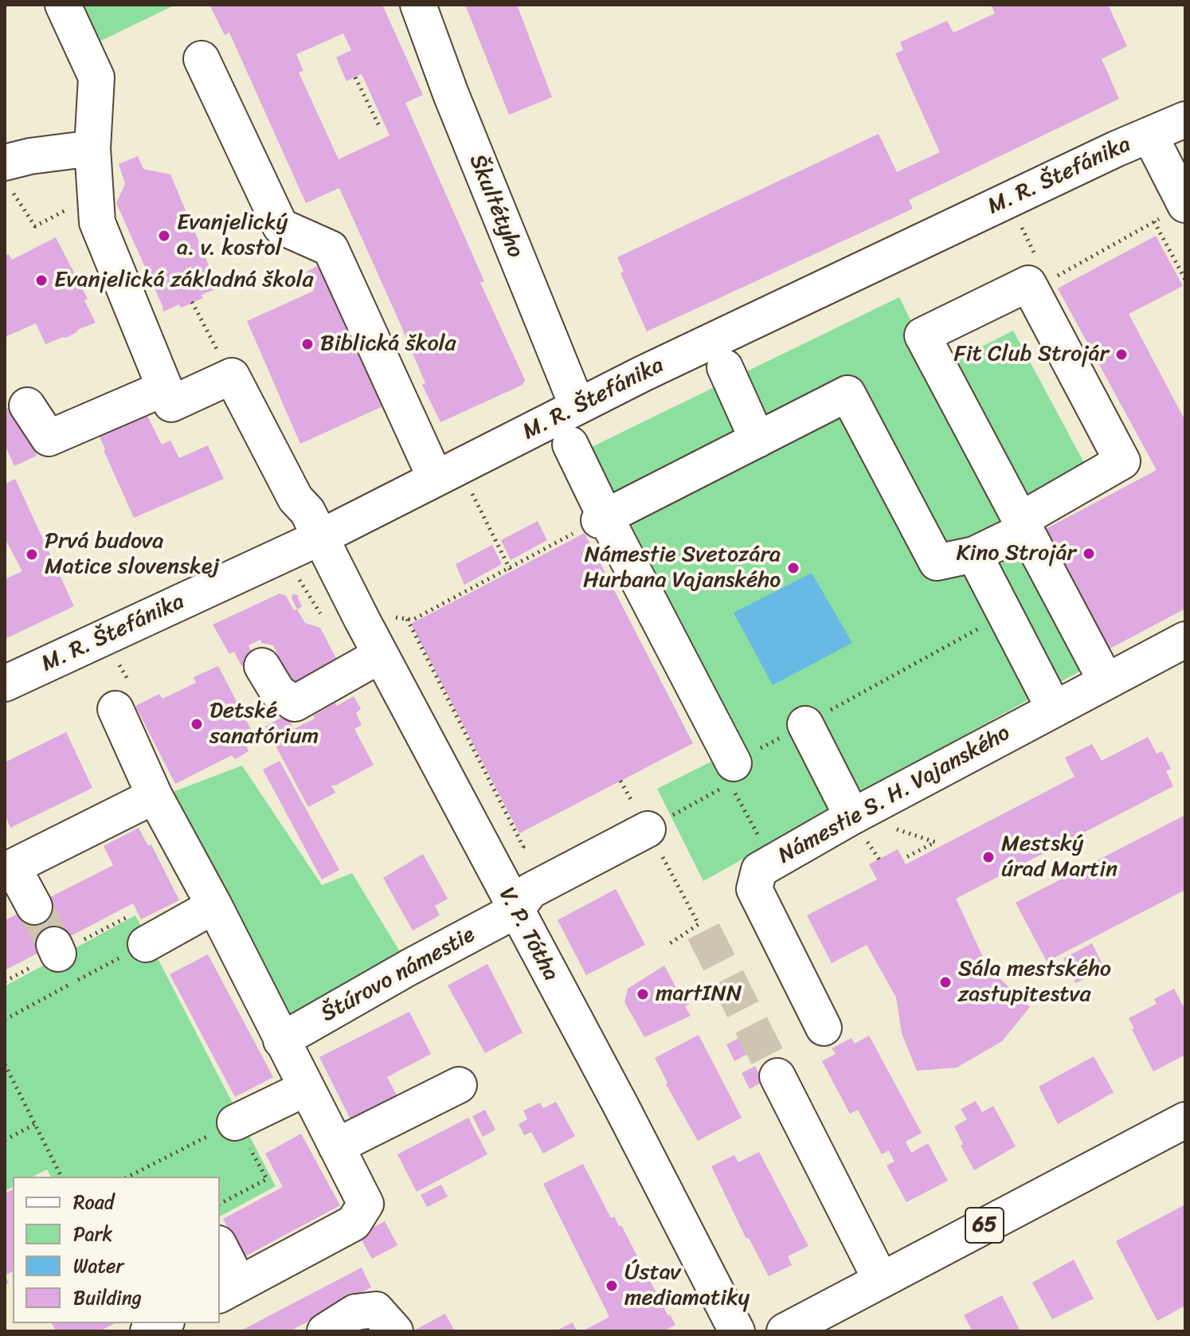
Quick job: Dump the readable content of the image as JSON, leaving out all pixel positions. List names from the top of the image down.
{
  "streets": {
    "street": [
      "M. R. Štefánika",
      "Škultétyho",
      "Námestie S. H. Vajanského",
      "V. P. Tótha",
      "Štúrovo námestie",
      "65"
    ]
  },
  "crossings": [
    ["M. R. Štefánika", "Škultétyho"],
    ["M. R. Štefánika", "V. P. Tótha"],
    ["V. P. Tótha", "Štúrovo námestie"]
  ],
  "places": [
    "Evanjelický a. v. kostol",
    "Evanjelická základná škola",
    "Biblická škola",
    "Fit Club Strojár",
    "Kino Strojár",
    "Prvá budova Matice slovenskej",
    "Námestie Svetozára Hurbana Vajanského",
    "Detské sanatórium",
    "Mestský úrad Martin",
    "Sála mestského zastupitestva",
    "martINN",
    "Ústav mediamatiky"
  ],
  "legend": [
    "Road",
    "Park",
    "Water",
    "Building"
  ]
}
